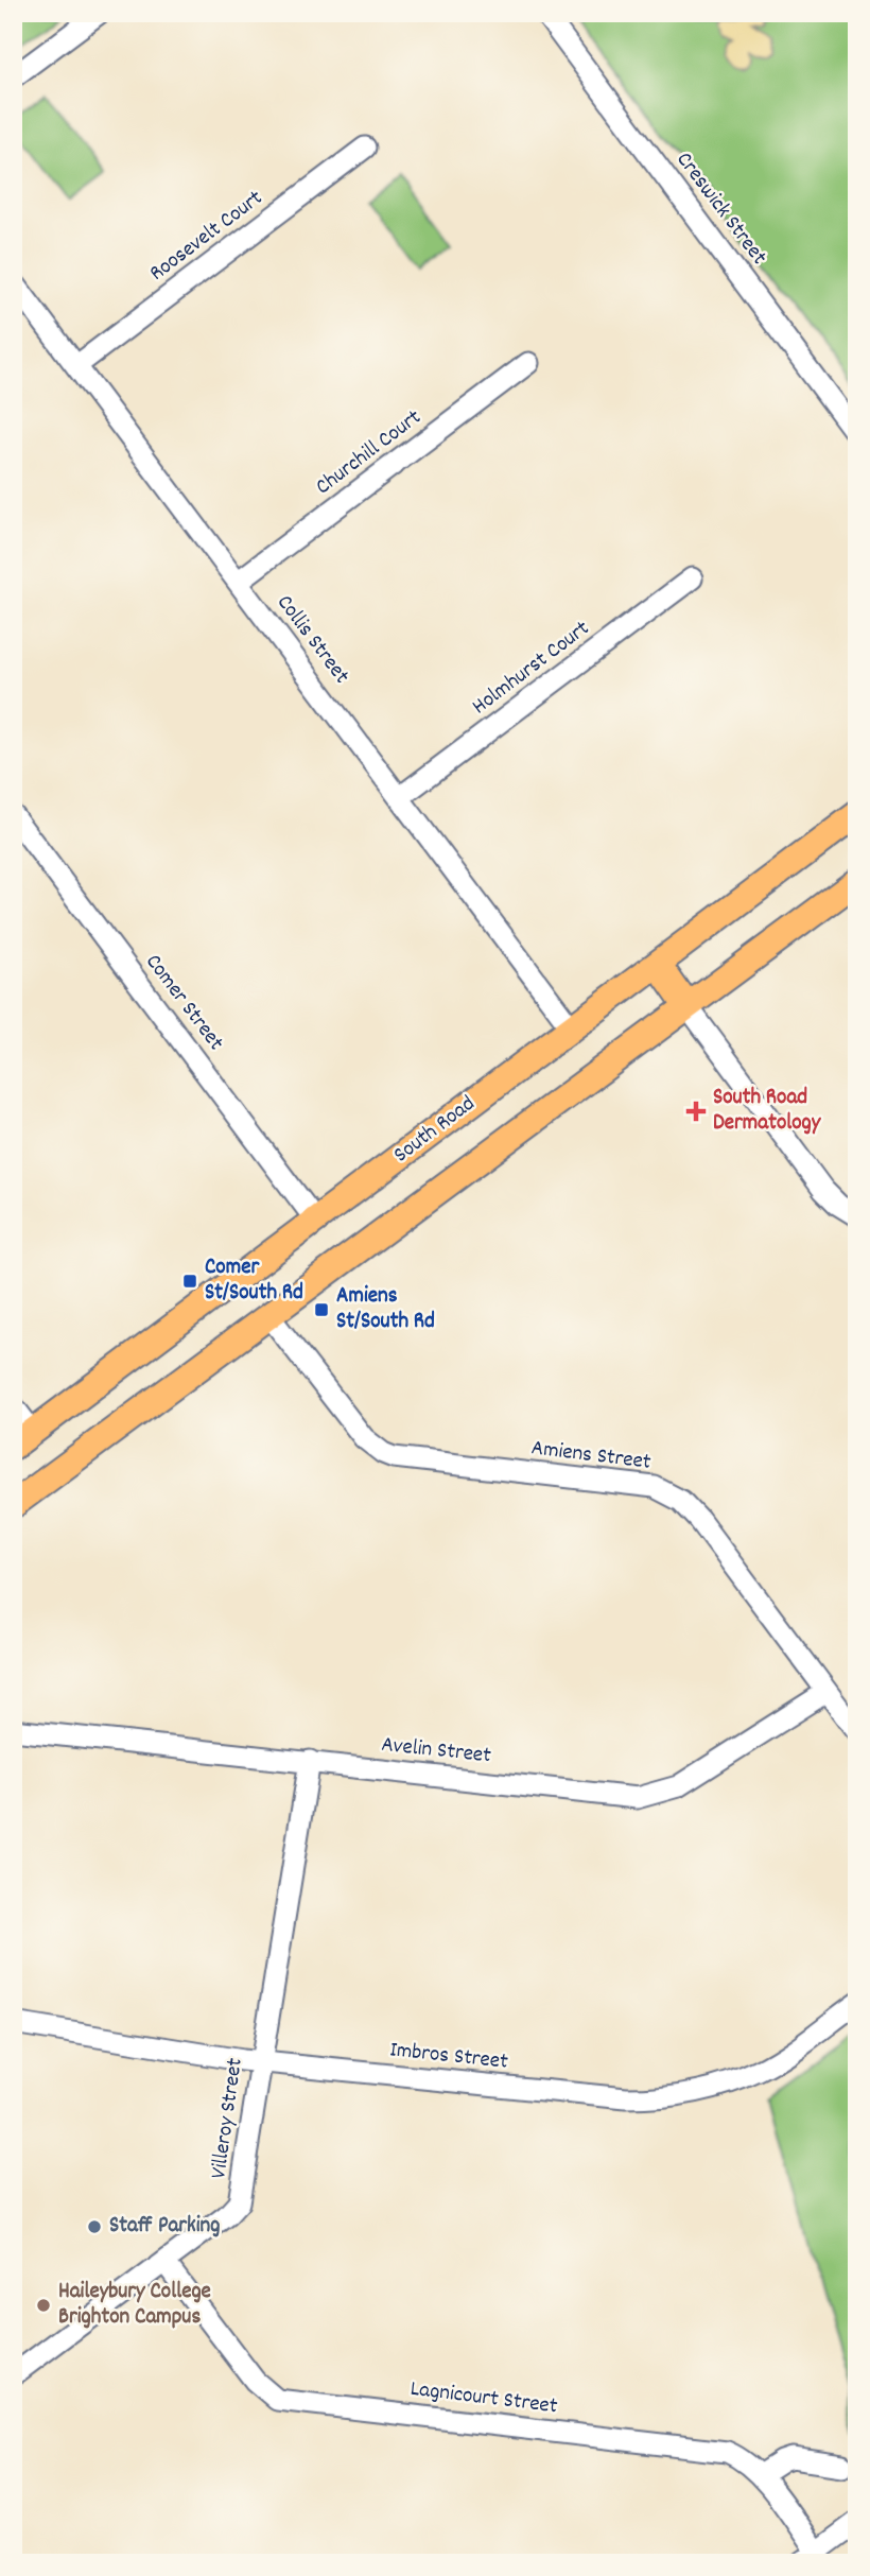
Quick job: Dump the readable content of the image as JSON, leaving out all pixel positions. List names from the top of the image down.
{
  "streets": {
    "main road": ["South Road"],
    "street": [
      "Creswick Street",
      "Roosevelt Court",
      "Churchill Court",
      "Collis Street",
      "Holmhurst Court",
      "Comer Street",
      "Amiens Street",
      "Avelin Street",
      "Imbros Street",
      "Villeroy Street",
      "Lagnicourt Street"
    ]
  },
  "crossings": [
    ["Roosevelt Court", "Collis Street"],
    ["Churchill Court", "Collis Street"],
    ["Collis Street", "Holmhurst Court"],
    ["Collis Street", "South Road"],
    ["Comer Street", "South Road"],
    ["Amiens Street", "Avelin Street"],
    ["Avelin Street", "Villeroy Street"],
    ["Imbros Street", "Villeroy Street"],
    ["Villeroy Street", "Lagnicourt Street"]
  ],
  "places": {
    "health": ["South Road Dermatology"],
    "transit": ["Comer St/South Rd", "Amiens St/South Rd"],
    "other": ["Staff Parking", "Haileybury College Brighton Campus"]
  }
}
